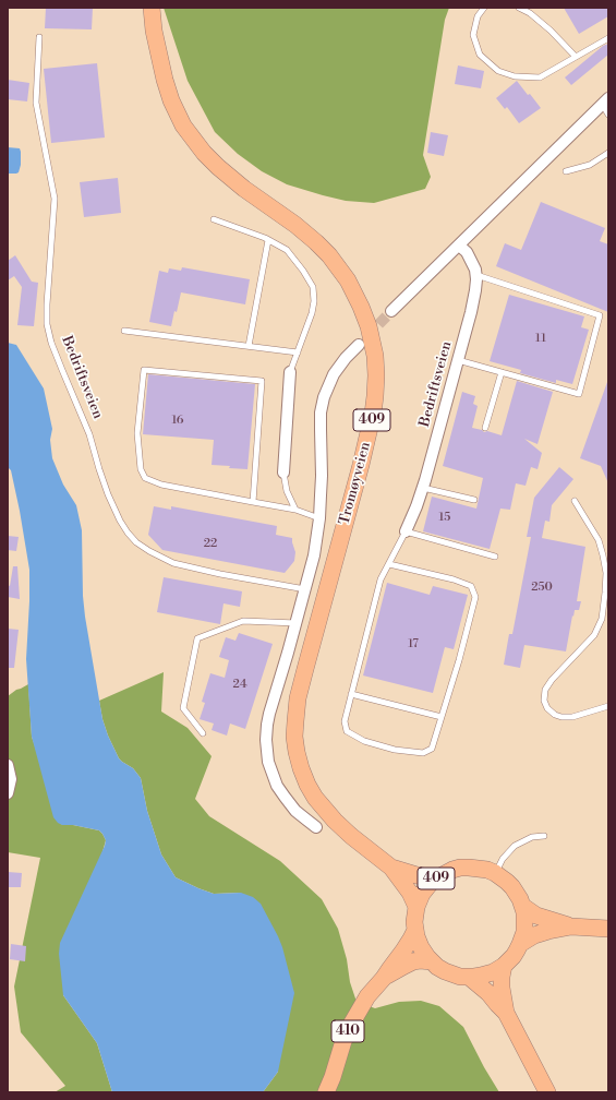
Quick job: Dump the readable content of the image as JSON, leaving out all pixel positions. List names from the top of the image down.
{
  "streets": {
    "main road": ["409", "Tromøyveien", "410"],
    "street": ["Bedriftsveien"]
  },
  "crossings": [
    ["409", "Tromøyveien"],
    ["409", "410"],
    ["Tromøyveien", "410"]
  ],
  "house_numbers": [
    "11",
    "16",
    "15",
    "22",
    "250",
    "17",
    "24"
  ]
}
